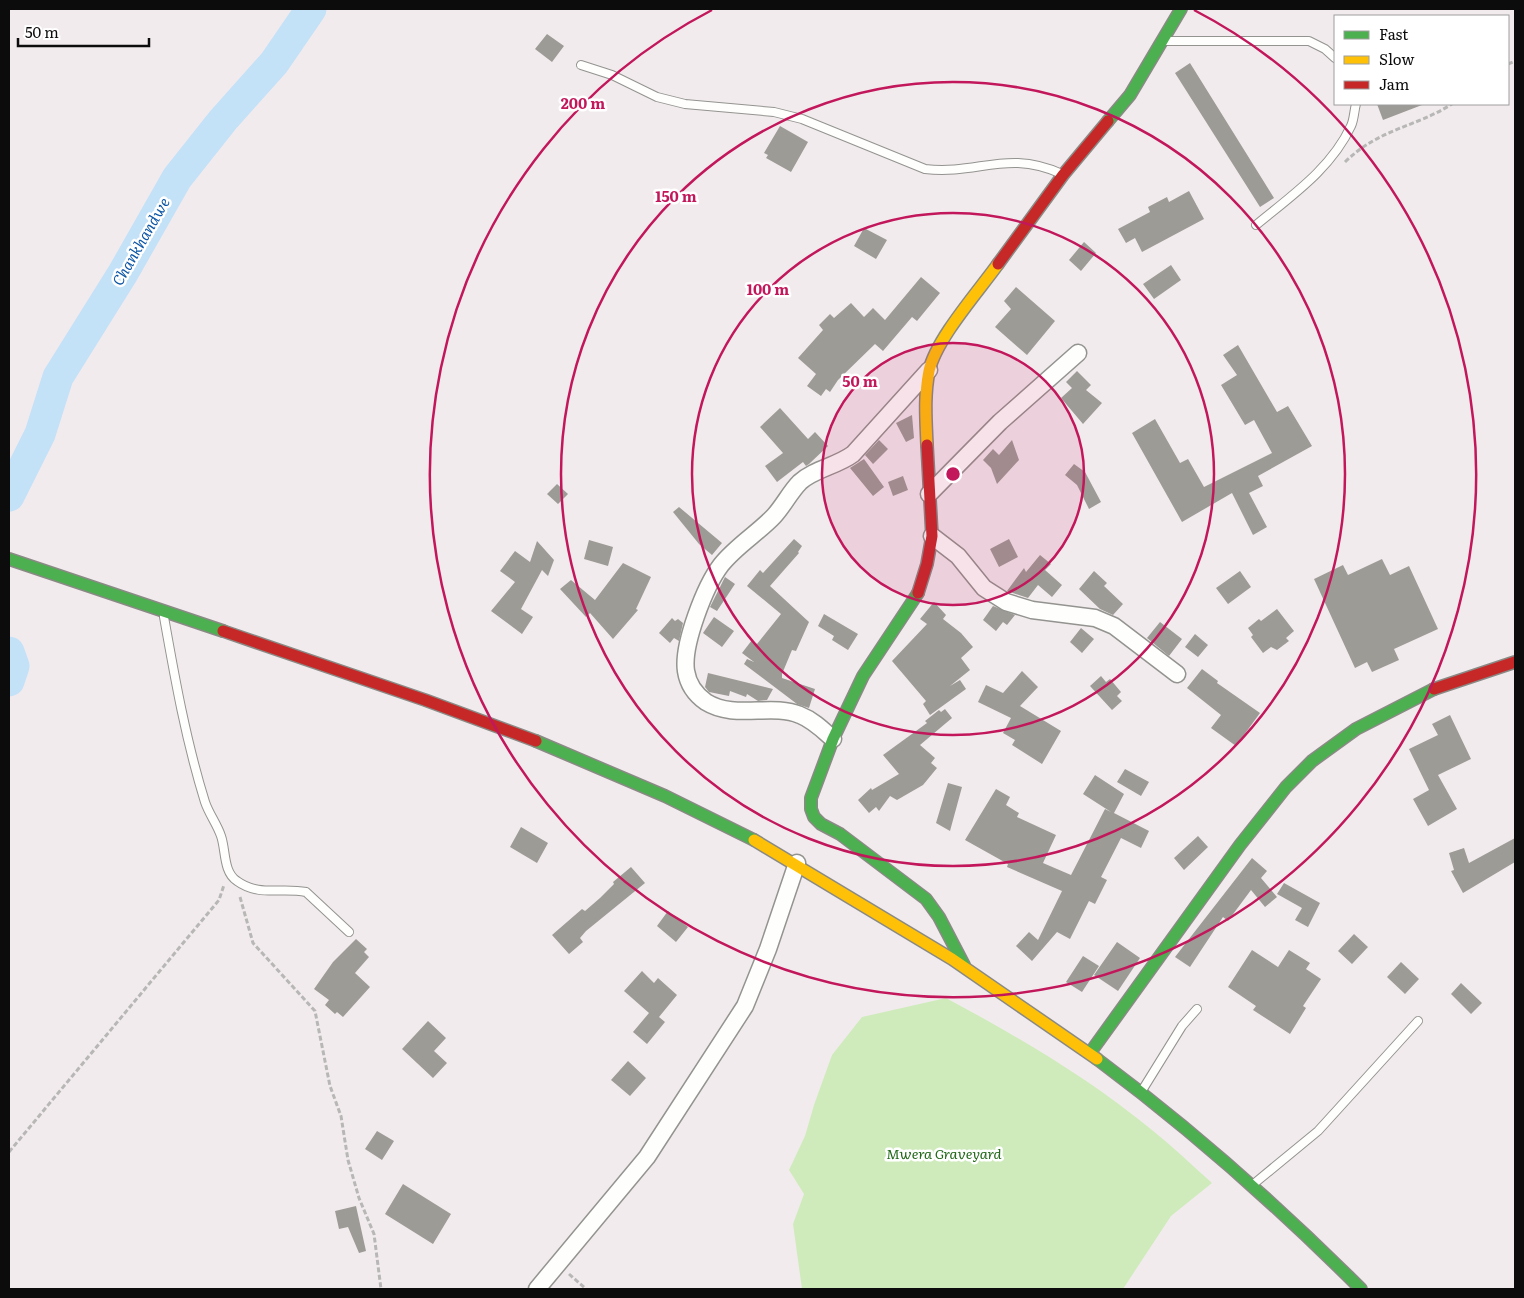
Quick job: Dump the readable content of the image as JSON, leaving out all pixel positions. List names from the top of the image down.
{
  "water": ["Chankhandwe"],
  "parks": ["Mwera Graveyard"],
  "legend": ["Fast", "Slow", "Jam"],
  "scale_bar": "50 m",
  "rings": [
    "200 m",
    "150 m",
    "100 m",
    "50 m"
  ]
}
